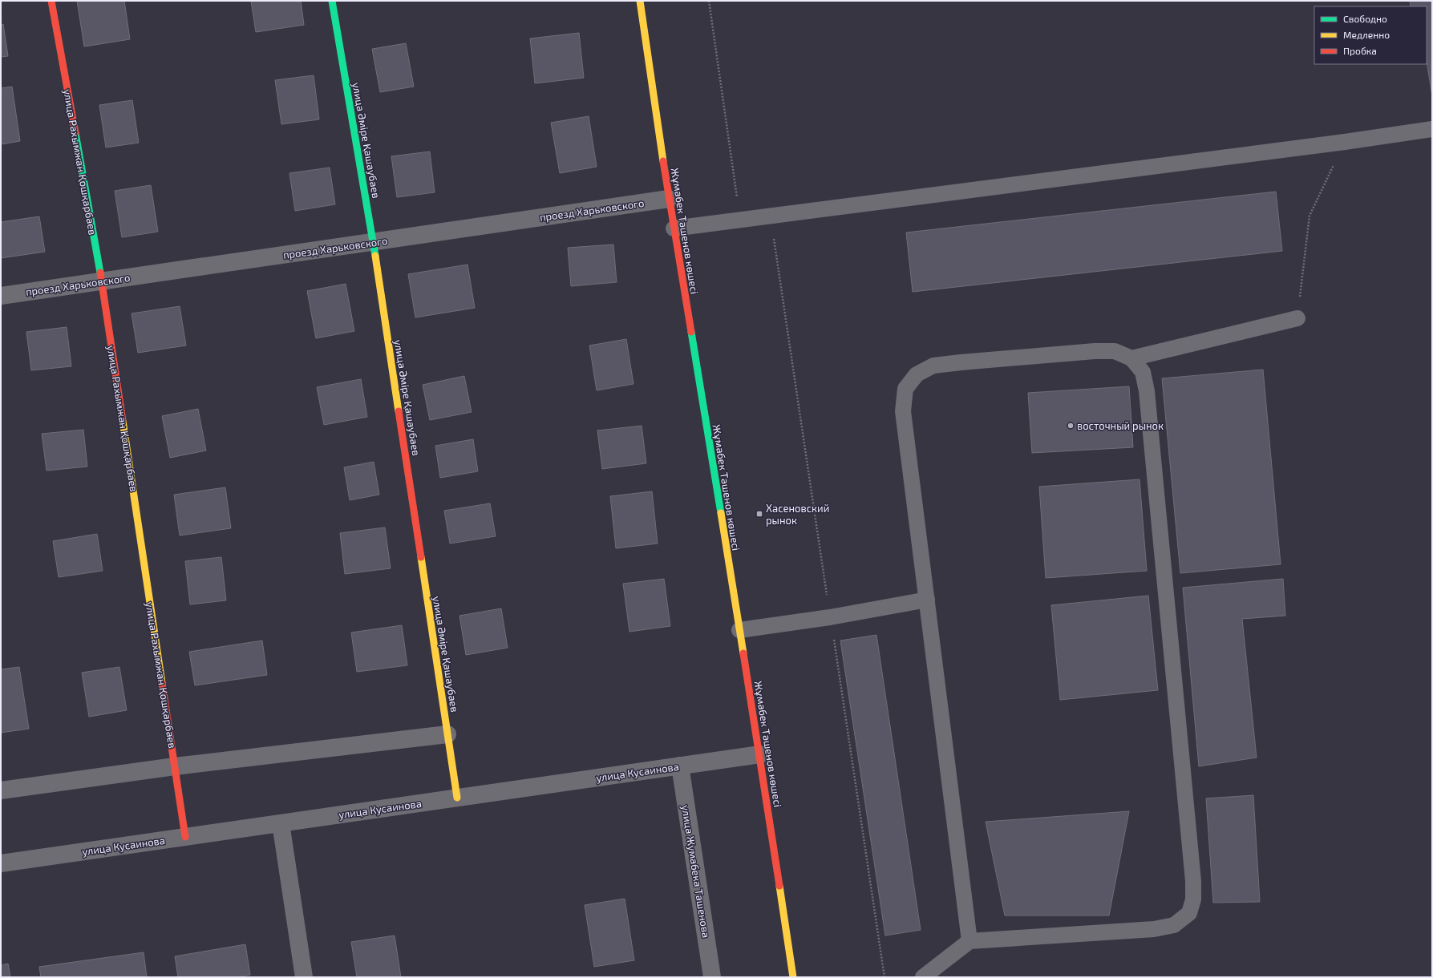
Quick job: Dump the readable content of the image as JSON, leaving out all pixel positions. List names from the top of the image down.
{
  "streets": {
    "street": [
      "улица Әміре Қашаубаев",
      "улица Рахымжан Қошқарбаев",
      "проезд Харьковского",
      "Жұмабек Тәшенов көшесі",
      "улица Кусаинова",
      "улица Жумабека Ташенова"
    ]
  },
  "crossings": [
    ["улица Әміре Қашаубаев", "проезд Харьковского"],
    ["улица Әміре Қашаубаев", "улица Кусаинова"],
    ["улица Рахымжан Қошқарбаев", "проезд Харьковского"],
    ["улица Рахымжан Қошқарбаев", "улица Кусаинова"],
    ["проезд Харьковского", "Жұмабек Тәшенов көшесі"],
    ["Жұмабек Тәшенов көшесі", "улица Кусаинова"],
    ["улица Кусаинова", "улица Жумабека Ташенова"]
  ],
  "places": {
    "other": ["восточный рынок"],
    "transit": ["Хасеновский рынок"]
  },
  "legend": ["Свободно", "Медленно", "Пробка"]
}
